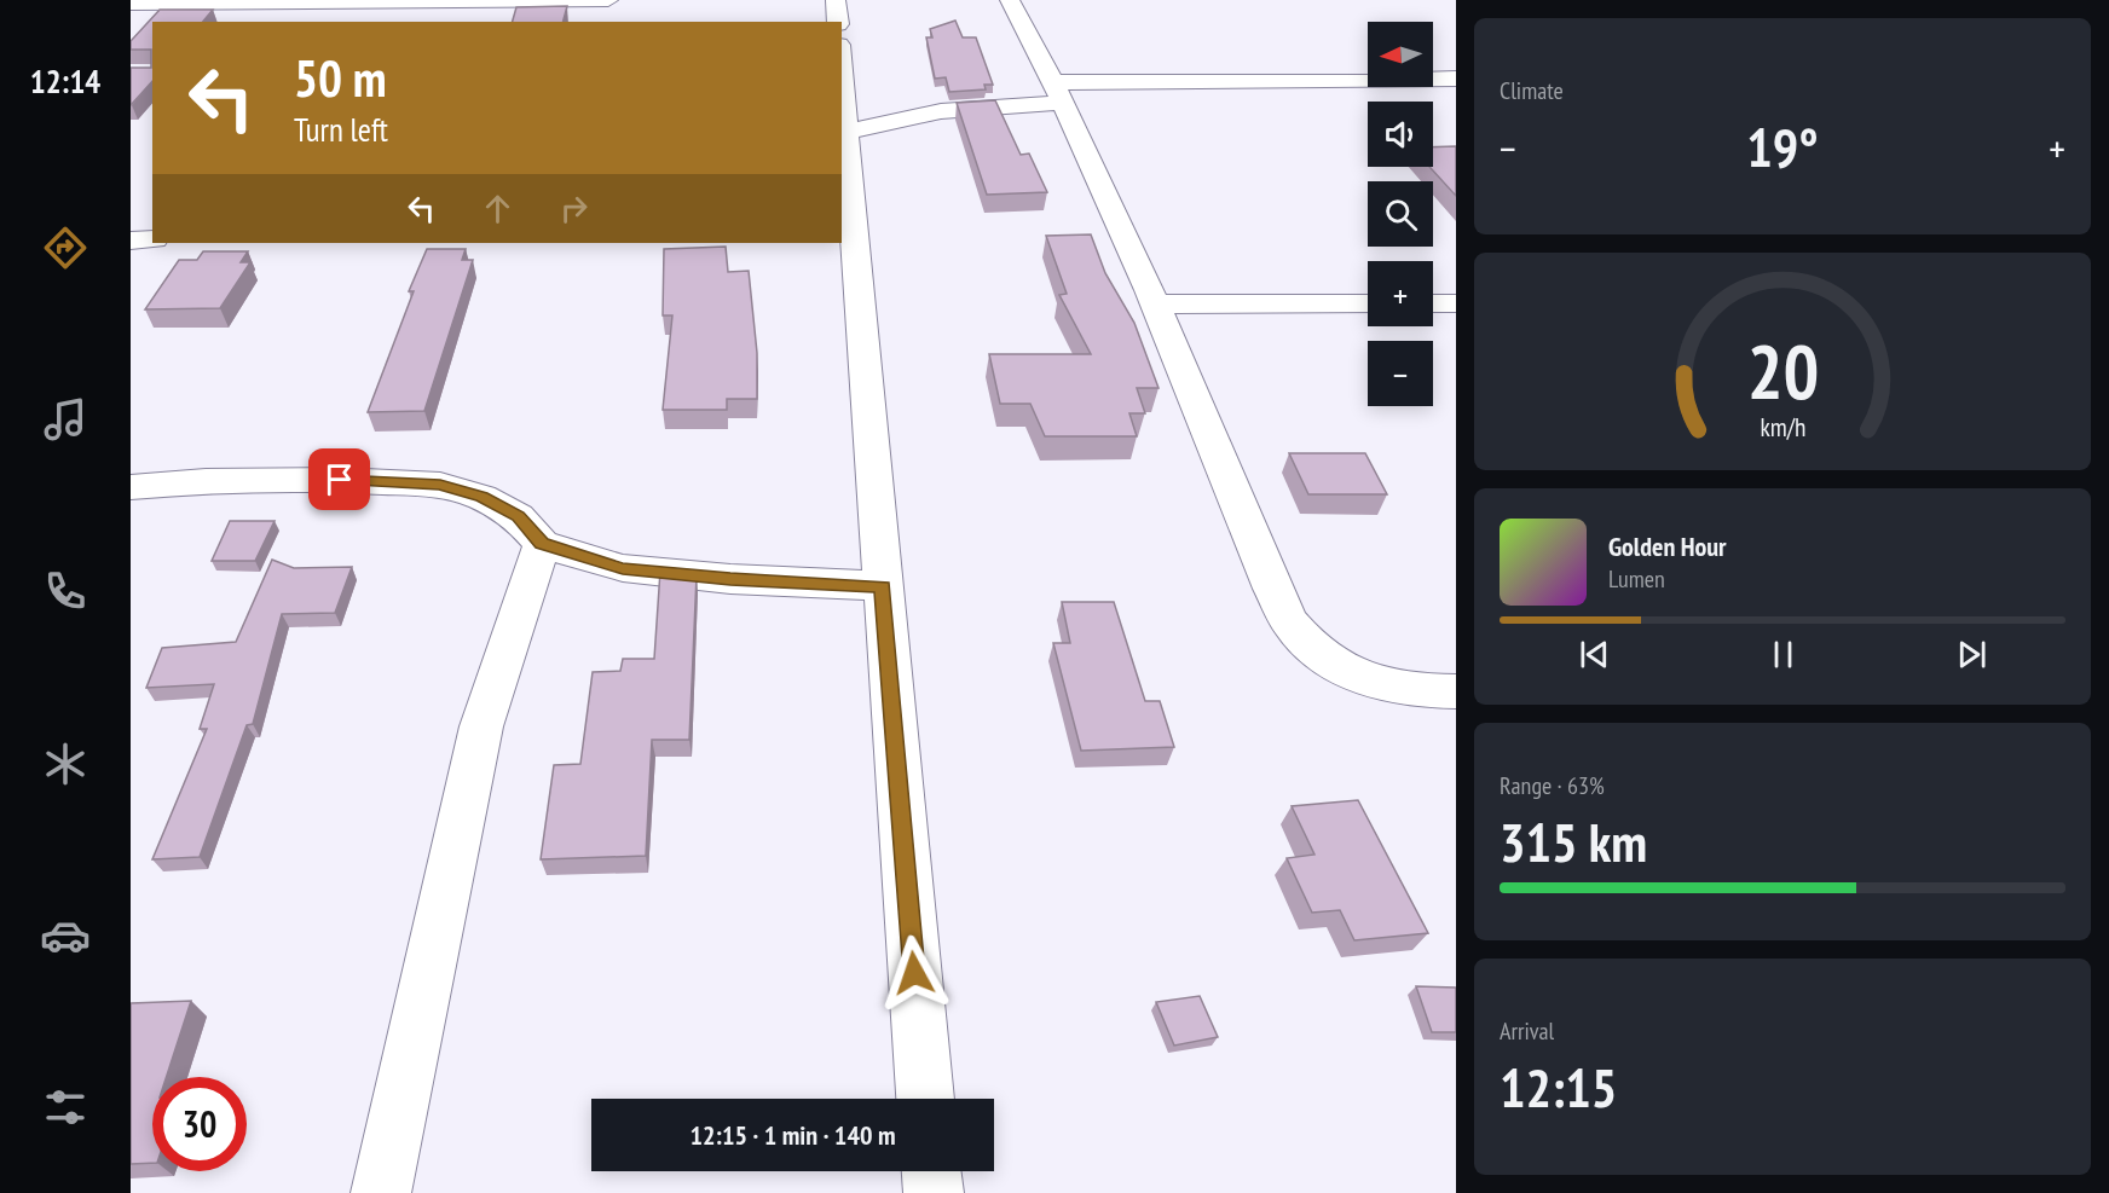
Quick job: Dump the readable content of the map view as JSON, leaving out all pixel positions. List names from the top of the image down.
{
  "north": "left",
  "page": {
    "tabs": "12:14",
    "tile": [
      "Climate",
      ["Range · 63%", "315 km"],
      ["Arrival", "12:15"]
    ],
    "map_buttons": ["+", "−"],
    "turn": ["50 m", "Turn left"],
    "heat": ["−", "19°", "+"],
    "song": ["Golden Hour", "Lumen"],
    "limit": "30",
    "trip": "12:15 · 1 min · 140 m",
    "gauge": ["20", "km/h"]
  }
}
